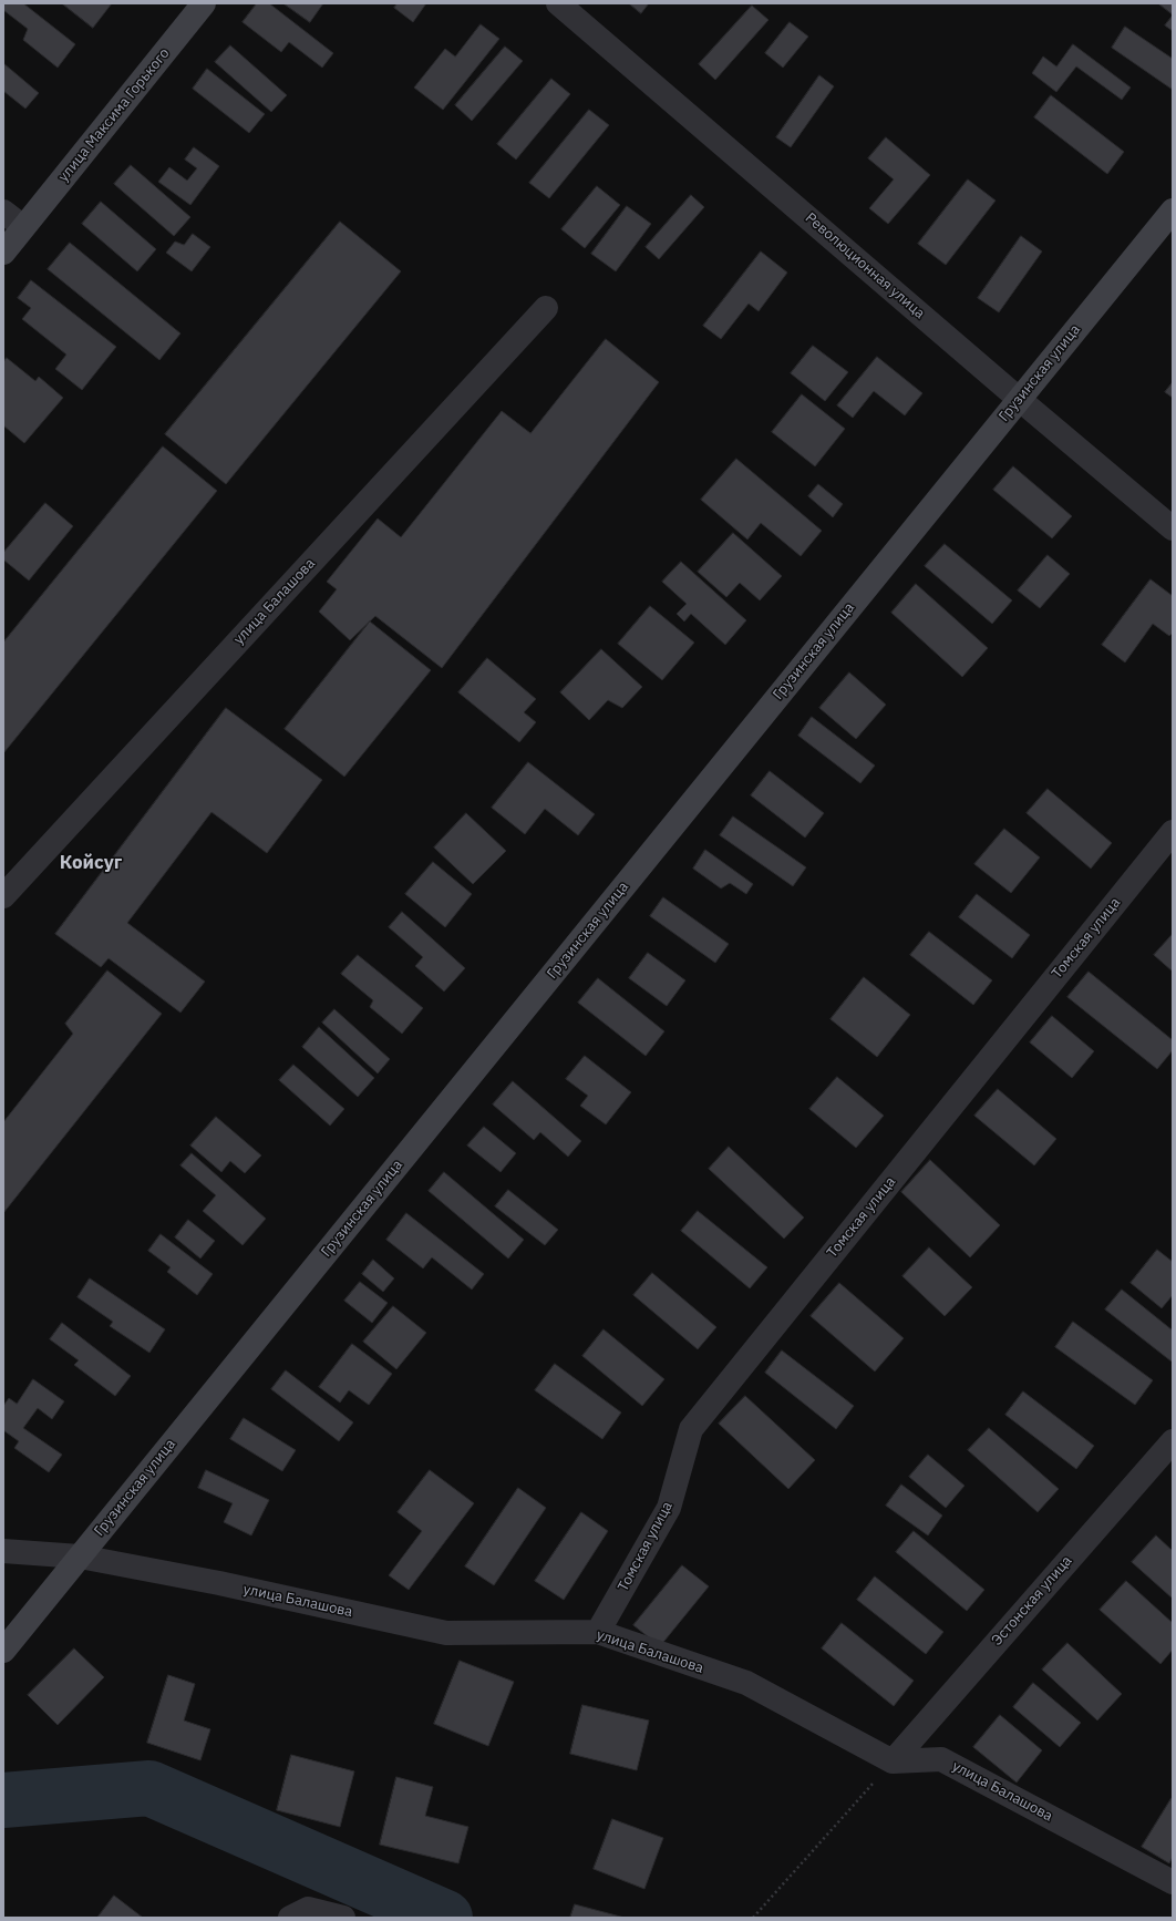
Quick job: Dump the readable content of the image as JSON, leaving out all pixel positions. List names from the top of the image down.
{
  "streets": {
    "main road": ["улица Максима Горького", "Грузинская улица"],
    "street": [
      "Революционная улица",
      "улица Балашова",
      "Томская улица",
      "Эстонская улица"
    ]
  },
  "crossings": [
    ["Революционная улица", "Грузинская улица"],
    ["Грузинская улица", "улица Балашова"],
    ["улица Балашова", "Томская улица"],
    ["улица Балашова", "Эстонская улица"]
  ],
  "districts": ["Койсуг"]
}
